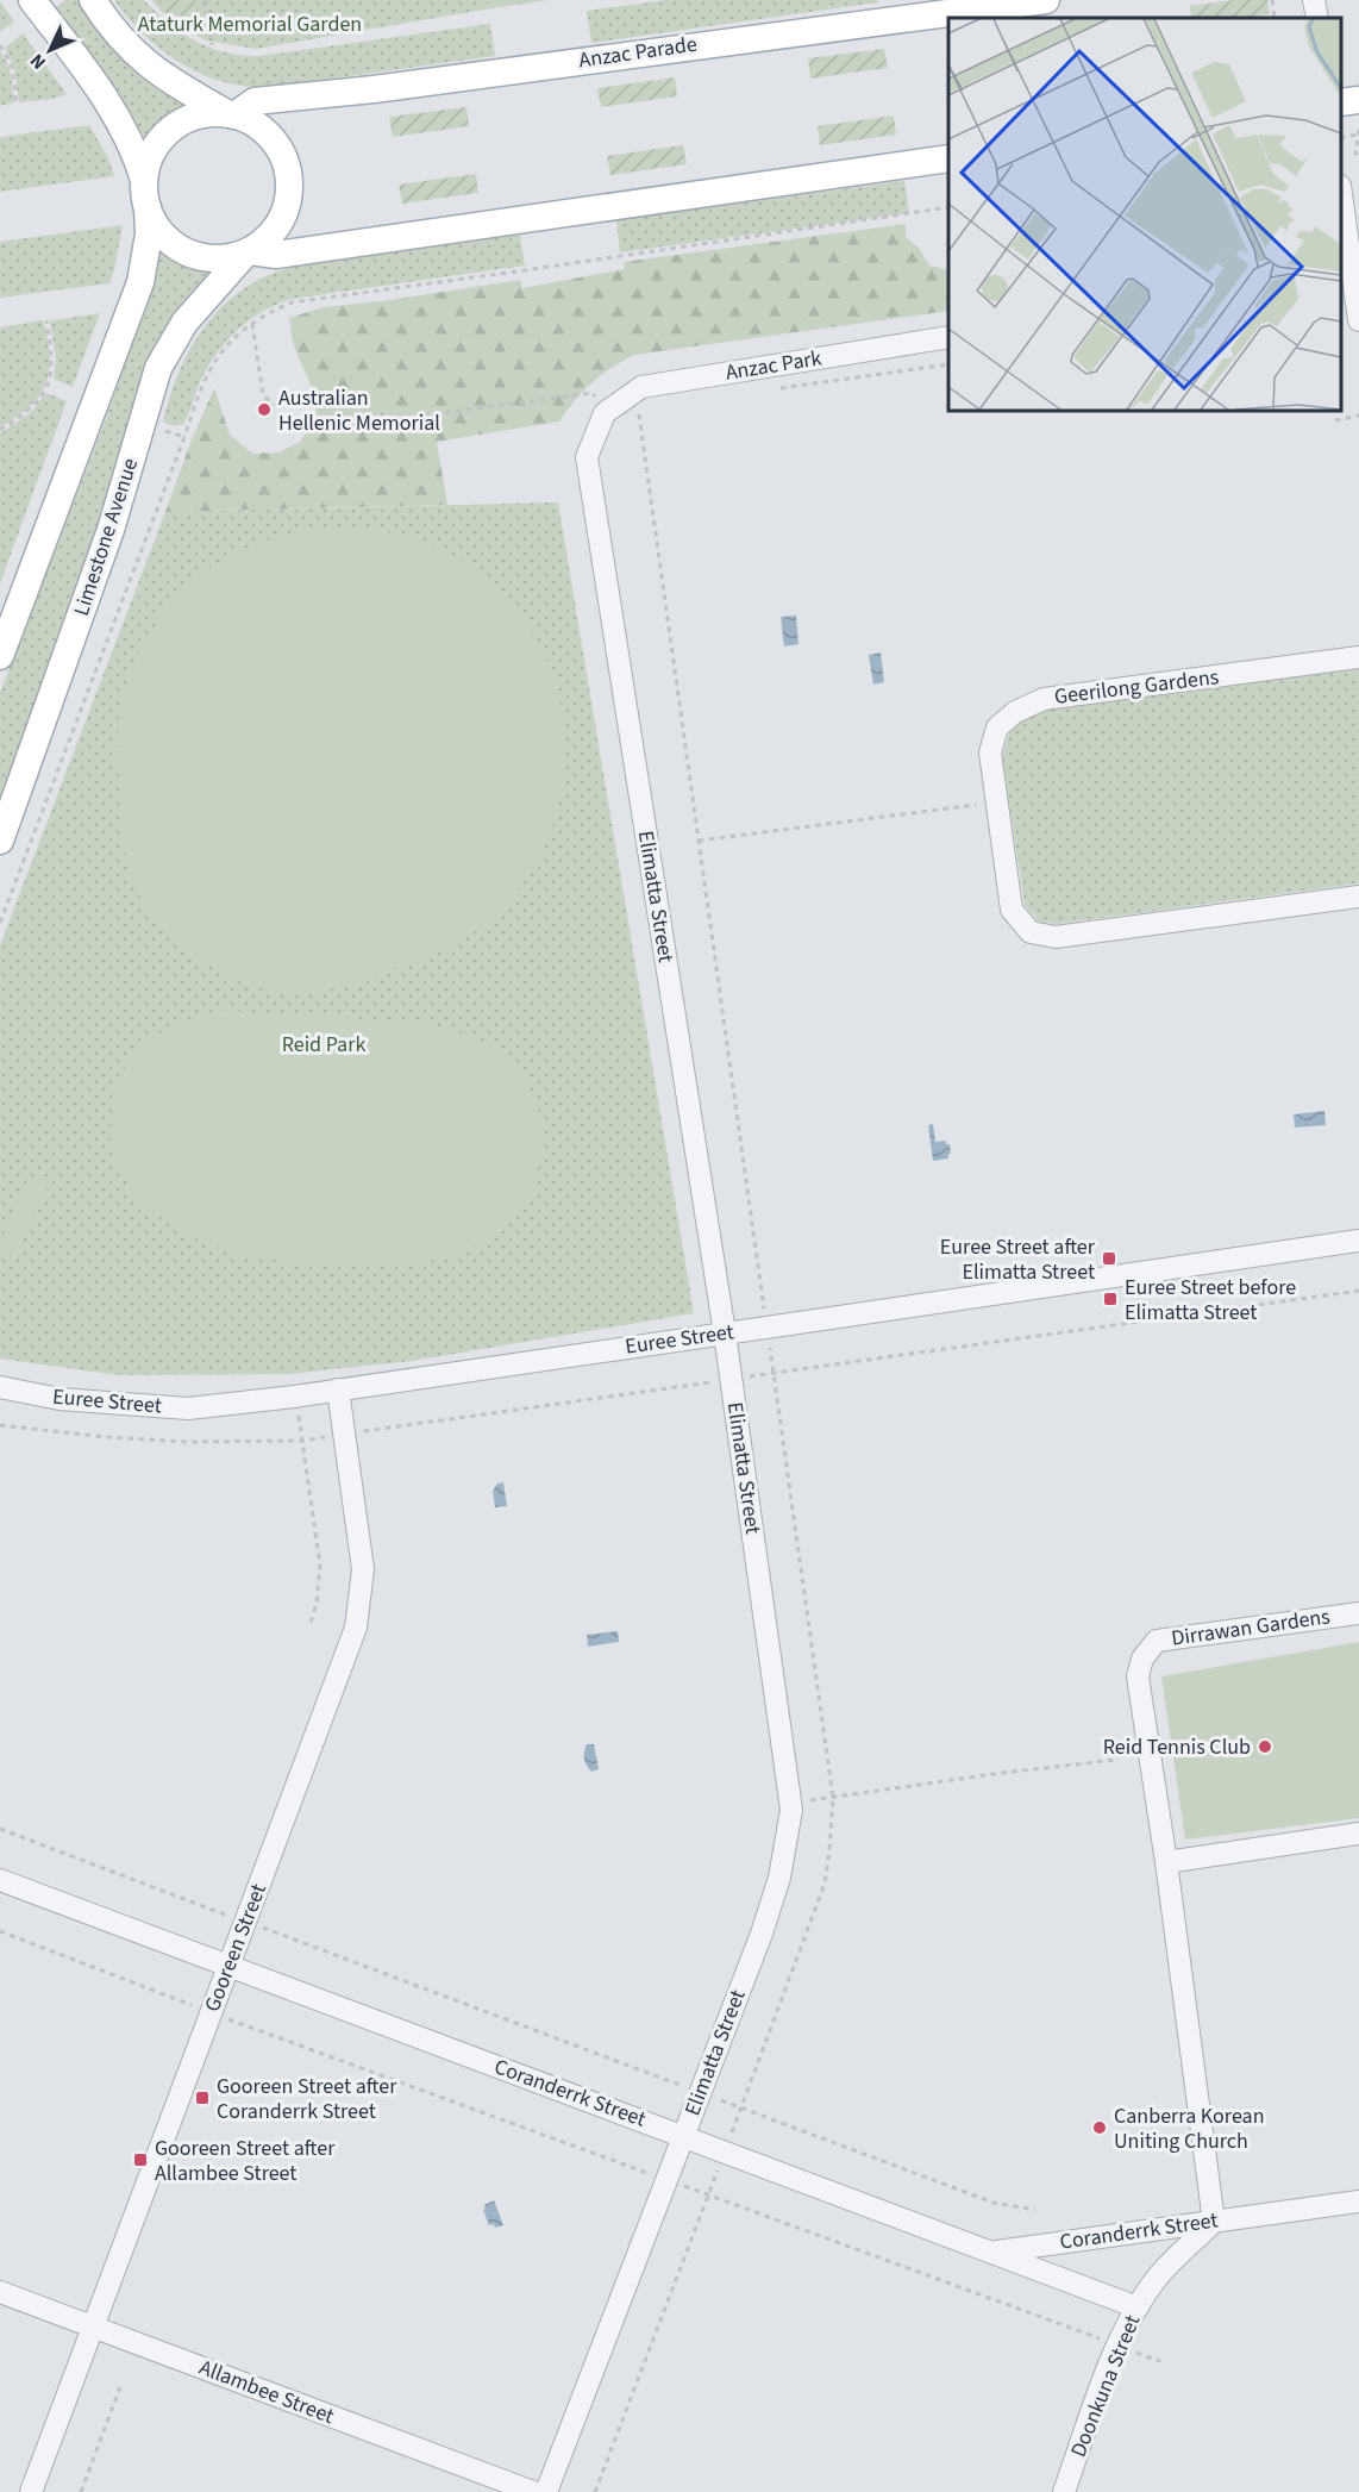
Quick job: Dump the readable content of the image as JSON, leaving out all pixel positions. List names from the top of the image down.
{
  "streets": {
    "main road": ["Anzac Parade", "Limestone Avenue"],
    "street": [
      "Anzac Park",
      "Geerilong Gardens",
      "Elimatta Street",
      "Euree Street",
      "Dirrawan Gardens",
      "Gooreen Street",
      "Coranderrk Street",
      "Doonkuna Street",
      "Allambee Street"
    ]
  },
  "crossings": [
    ["Anzac Parade", "Limestone Avenue"],
    ["Anzac Park", "Elimatta Street"],
    ["Elimatta Street", "Euree Street"],
    ["Elimatta Street", "Coranderrk Street"],
    ["Euree Street", "Gooreen Street"],
    ["Dirrawan Gardens", "Coranderrk Street"],
    ["Dirrawan Gardens", "Doonkuna Street"],
    ["Gooreen Street", "Coranderrk Street"],
    ["Gooreen Street", "Allambee Street"],
    ["Coranderrk Street", "Doonkuna Street"]
  ],
  "parks": ["Ataturk Memorial Garden", "Reid Park"],
  "places": {
    "other": ["Australian Hellenic Memorial", "Reid Tennis Club", "Canberra Korean Uniting Church"],
    "transit": [
      "Euree Street after Elimatta Street",
      "Euree Street before Elimatta Street",
      "Gooreen Street after Coranderrk Street",
      "Gooreen Street after Allambee Street"
    ]
  },
  "north": "bottom left"
}
